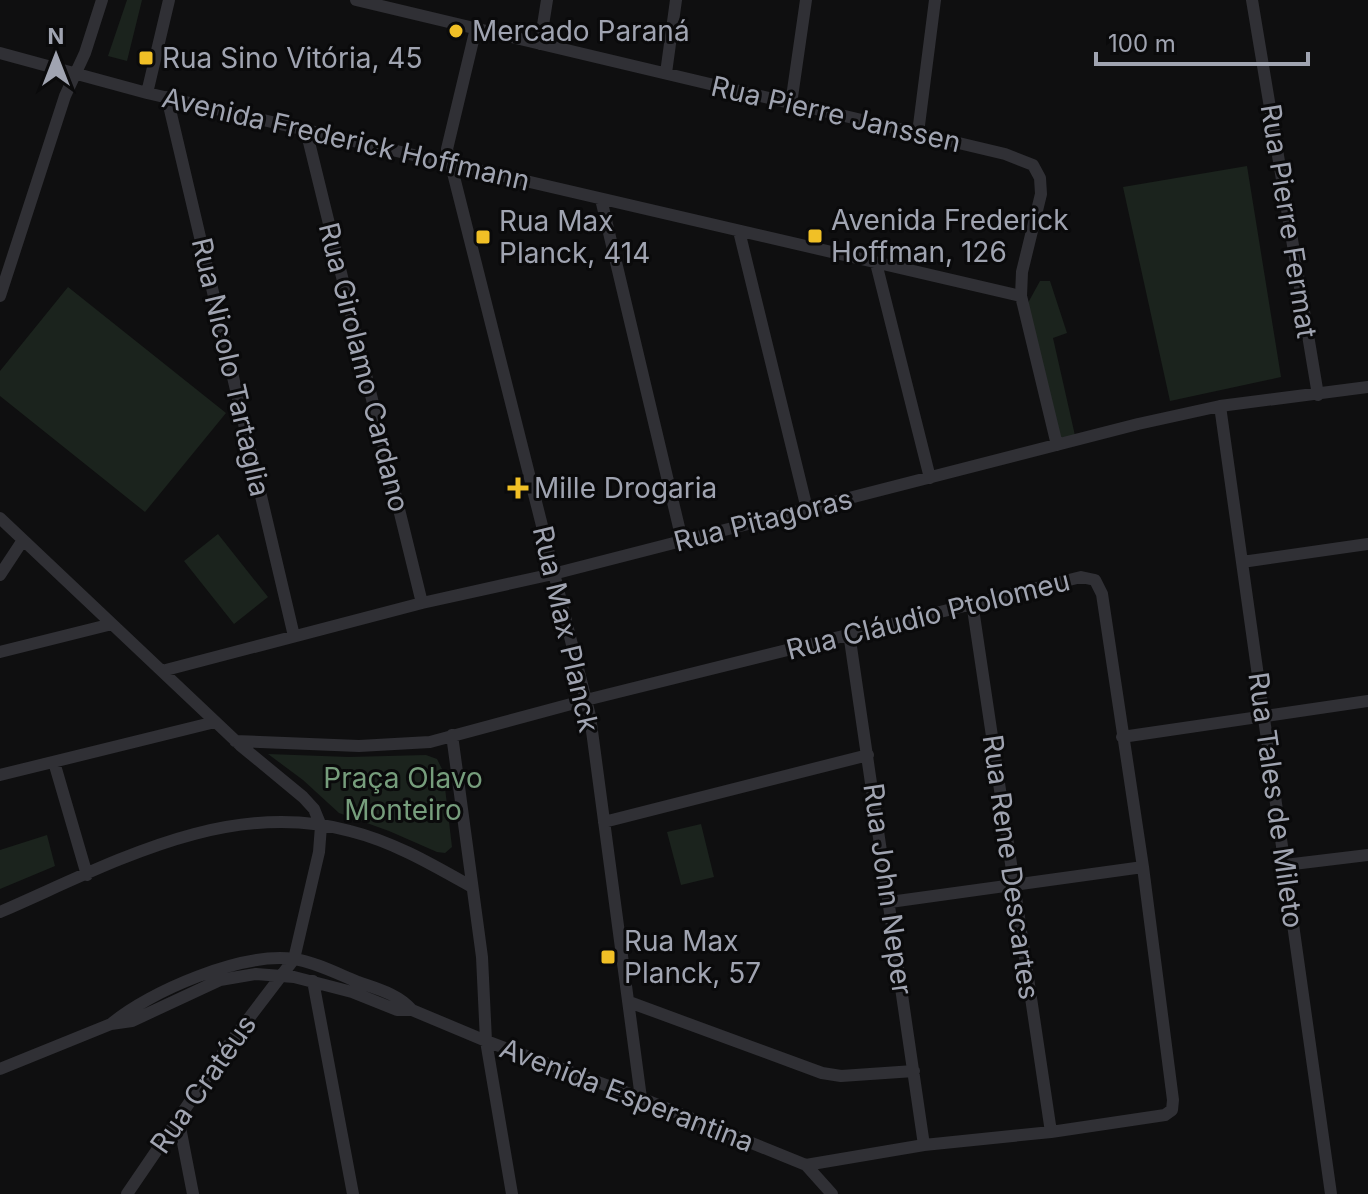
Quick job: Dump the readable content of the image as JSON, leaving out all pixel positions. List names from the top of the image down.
{
  "streets": {
    "street": [
      "Rua Pierre Janssen",
      "Avenida Frederick Hoffmann",
      "Rua Pierre Fermat",
      "Rua Nicolo Tartaglia",
      "Rua Girolamo Cardano",
      "Rua Pitagoras",
      "Rua Cláudio Ptolomeu",
      "Rua Max Planck",
      "Rua Tales de Mileto",
      "Rua Rene Descartes",
      "Rua John Neper",
      "Rua Cratéus",
      "Avenida Esperantina"
    ]
  },
  "crossings": [
    ["Rua Pierre Janssen", "Avenida Frederick Hoffmann"],
    ["Rua Pierre Janssen", "Rua Pitagoras"],
    ["Rua Pierre Janssen", "Rua Max Planck"],
    ["Avenida Frederick Hoffmann", "Rua Nicolo Tartaglia"],
    ["Avenida Frederick Hoffmann", "Rua Girolamo Cardano"],
    ["Avenida Frederick Hoffmann", "Rua Max Planck"],
    ["Rua Pierre Fermat", "Rua Pitagoras"],
    ["Rua Nicolo Tartaglia", "Rua Pitagoras"],
    ["Rua Girolamo Cardano", "Rua Pitagoras"],
    ["Rua Pitagoras", "Rua Max Planck"],
    ["Rua Pitagoras", "Rua Tales de Mileto"],
    ["Rua Cláudio Ptolomeu", "Rua Max Planck"],
    ["Rua Cláudio Ptolomeu", "Rua Rene Descartes"],
    ["Rua Cláudio Ptolomeu", "Rua John Neper"],
    ["Rua Cláudio Ptolomeu", "Avenida Esperantina"],
    ["Rua Max Planck", "Avenida Esperantina"],
    ["Rua Cratéus", "Avenida Esperantina"]
  ],
  "parks": ["Praça Olavo Monteiro"],
  "places": {
    "other": ["Mercado Paraná"],
    "transit": [
      "Rua Sino Vitória, 45",
      "Avenida Frederick Hoffman, 126",
      "Rua Max Planck, 414",
      "Rua Max Planck, 57"
    ],
    "health": ["Mille Drogaria"]
  },
  "scale_bar": "100 m",
  "north": "top"
}
